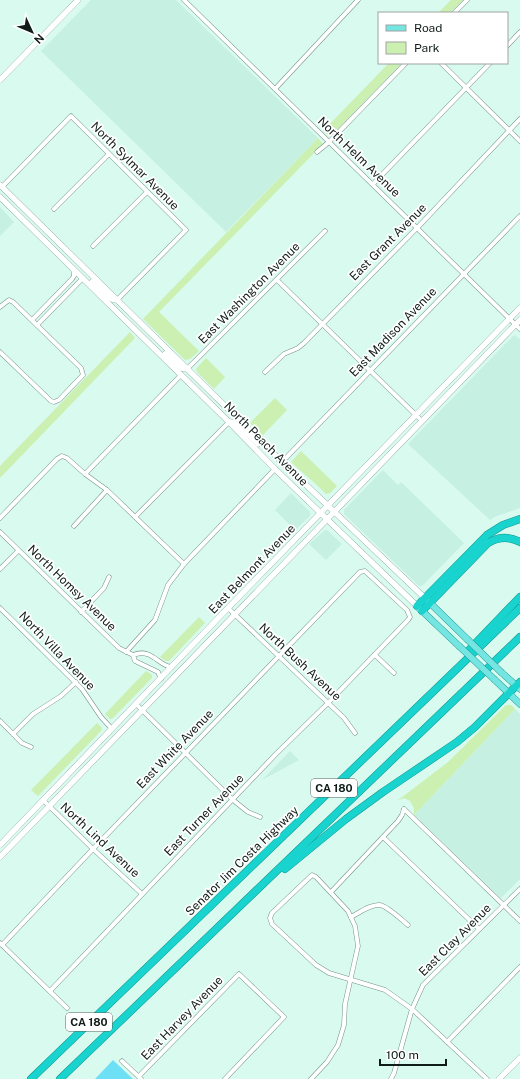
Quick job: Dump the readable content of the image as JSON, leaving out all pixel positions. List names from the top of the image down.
{
  "streets": {
    "highway": ["CA 180", "Senator Jim Costa Highway"],
    "main road": ["North Peach Avenue", "East Belmont Avenue"],
    "street": [
      "North Helm Avenue",
      "North Sylmar Avenue",
      "East Grant Avenue",
      "East Washington Avenue",
      "East Madison Avenue",
      "North Homsy Avenue",
      "North Villa Avenue",
      "North Bush Avenue",
      "East White Avenue",
      "East Turner Avenue",
      "North Lind Avenue",
      "East Clay Avenue",
      "East Harvey Avenue"
    ]
  },
  "crossings": [
    ["North Helm Avenue", "East Grant Avenue"],
    ["North Helm Avenue", "East Madison Avenue"],
    ["North Helm Avenue", "East Belmont Avenue"],
    ["North Sylmar Avenue", "North Peach Avenue"],
    ["East Washington Avenue", "North Peach Avenue"],
    ["East Madison Avenue", "North Peach Avenue"],
    ["North Peach Avenue", "East Belmont Avenue"],
    ["East Belmont Avenue", "North Homsy Avenue"],
    ["East Belmont Avenue", "North Villa Avenue"],
    ["East Belmont Avenue", "North Bush Avenue"],
    ["East Belmont Avenue", "North Lind Avenue"],
    ["North Bush Avenue", "East White Avenue"],
    ["North Bush Avenue", "East Turner Avenue"],
    ["East White Avenue", "East Turner Avenue"],
    ["East White Avenue", "North Lind Avenue"],
    ["East Turner Avenue", "North Lind Avenue"]
  ],
  "legend": ["Road", "Park"],
  "scale_bar": "100 m",
  "north": "bottom right"
}
